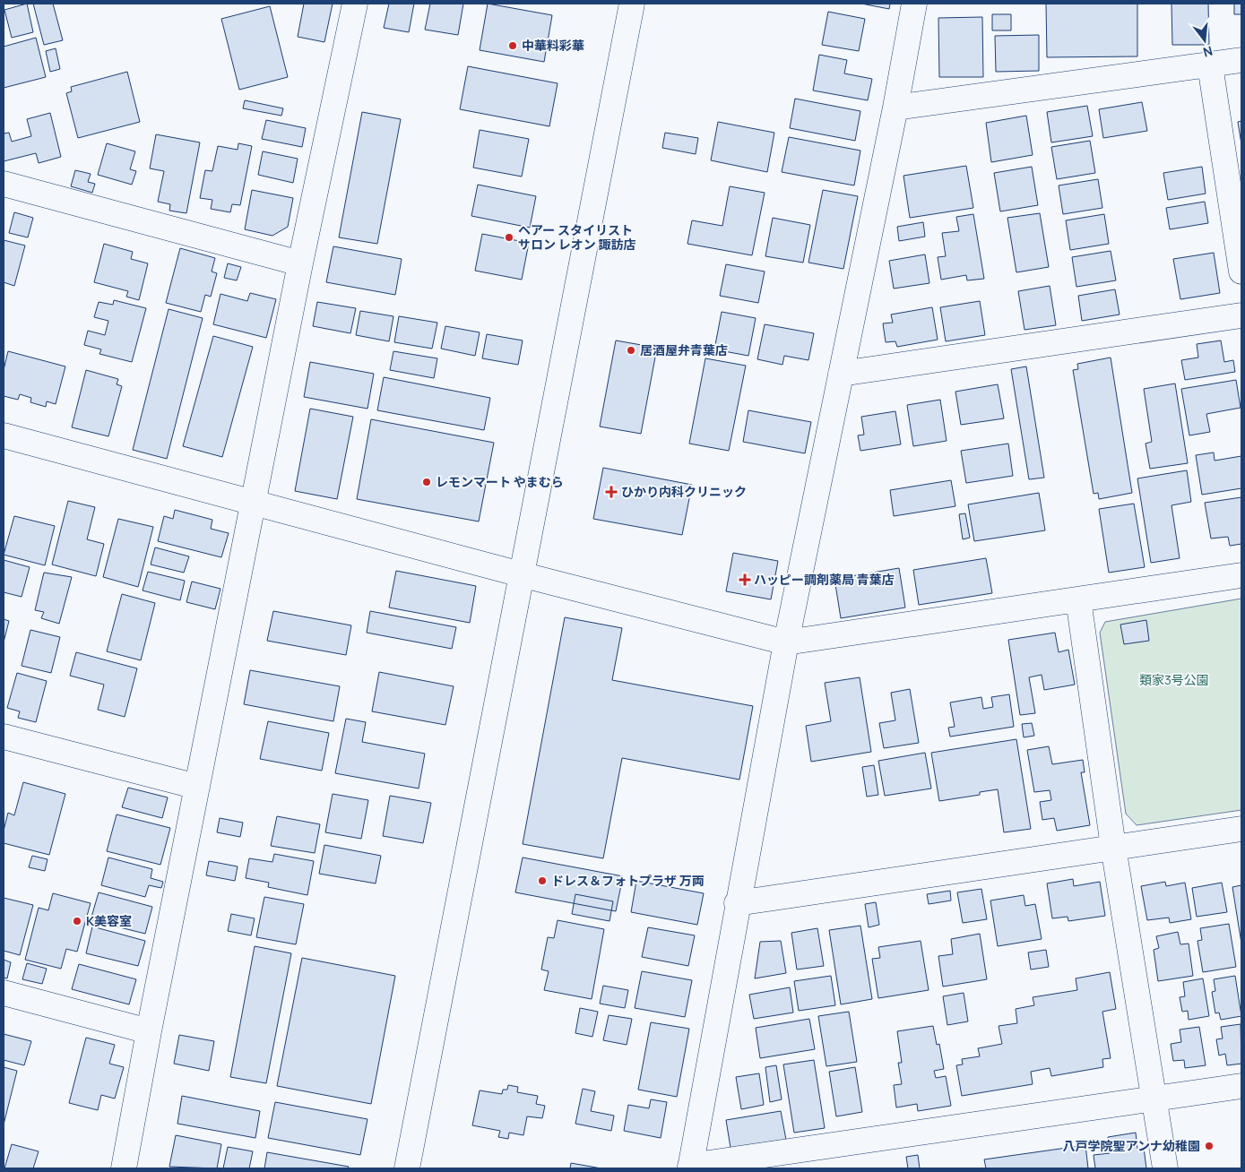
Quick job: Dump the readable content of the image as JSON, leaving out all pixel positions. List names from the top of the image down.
{
  "parks": ["類家3号公園"],
  "places": {
    "other": [
      "中華料彩華",
      "ヘアー スタイリスト サロン レオン 諏訪店",
      "居酒屋弁青葉店",
      "レモンマート やまむら",
      "ドレス＆フォトプラザ 万両",
      "K美容室",
      "八戸学院聖アンナ幼稚園"
    ],
    "health": ["ひかり内科クリニック", "ハッピー調剤薬局 青葉店"]
  },
  "north": "bottom"
}
